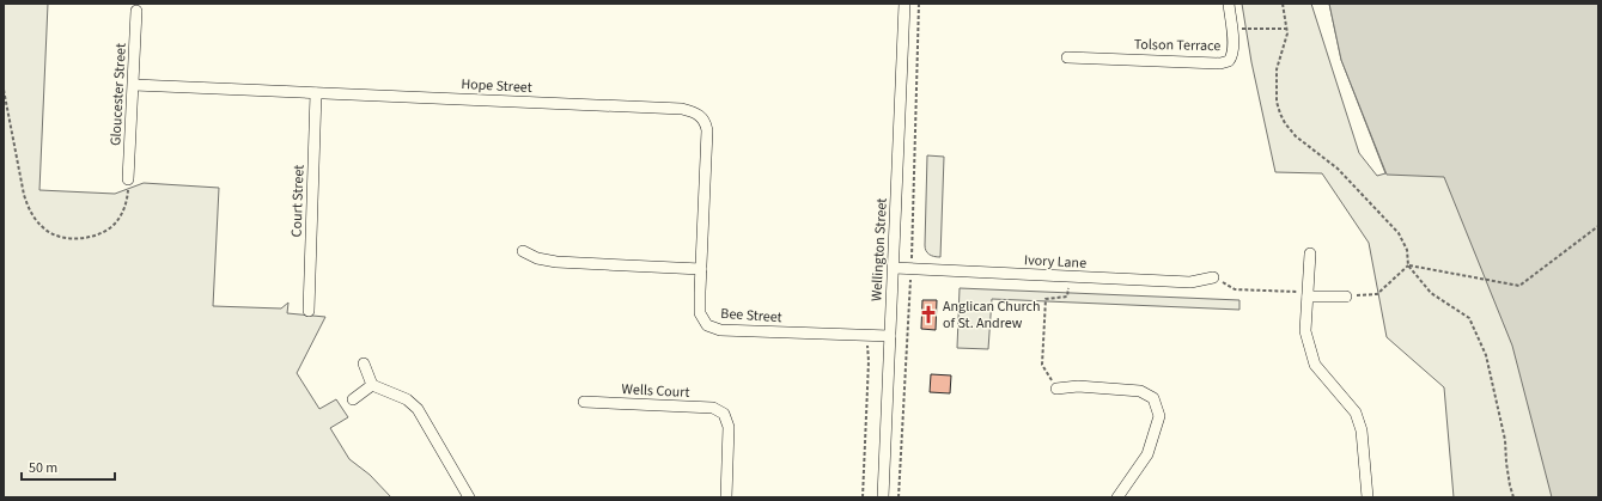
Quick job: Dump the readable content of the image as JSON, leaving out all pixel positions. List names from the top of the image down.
{
  "streets": {
    "street": [
      "Tolson Terrace",
      "Hope Street",
      "Gloucester Street",
      "Court Street",
      "Wellington Street",
      "Ivory Lane",
      "Bee Street",
      "Wells Court"
    ]
  },
  "crossings": [
    ["Hope Street", "Gloucester Street"],
    ["Hope Street", "Court Street"],
    ["Hope Street", "Bee Street"],
    ["Wellington Street", "Ivory Lane"],
    ["Wellington Street", "Bee Street"]
  ],
  "places": {
    "church": ["Anglican Church of St. Andrew"]
  },
  "scale_bar": "50 m"
}
